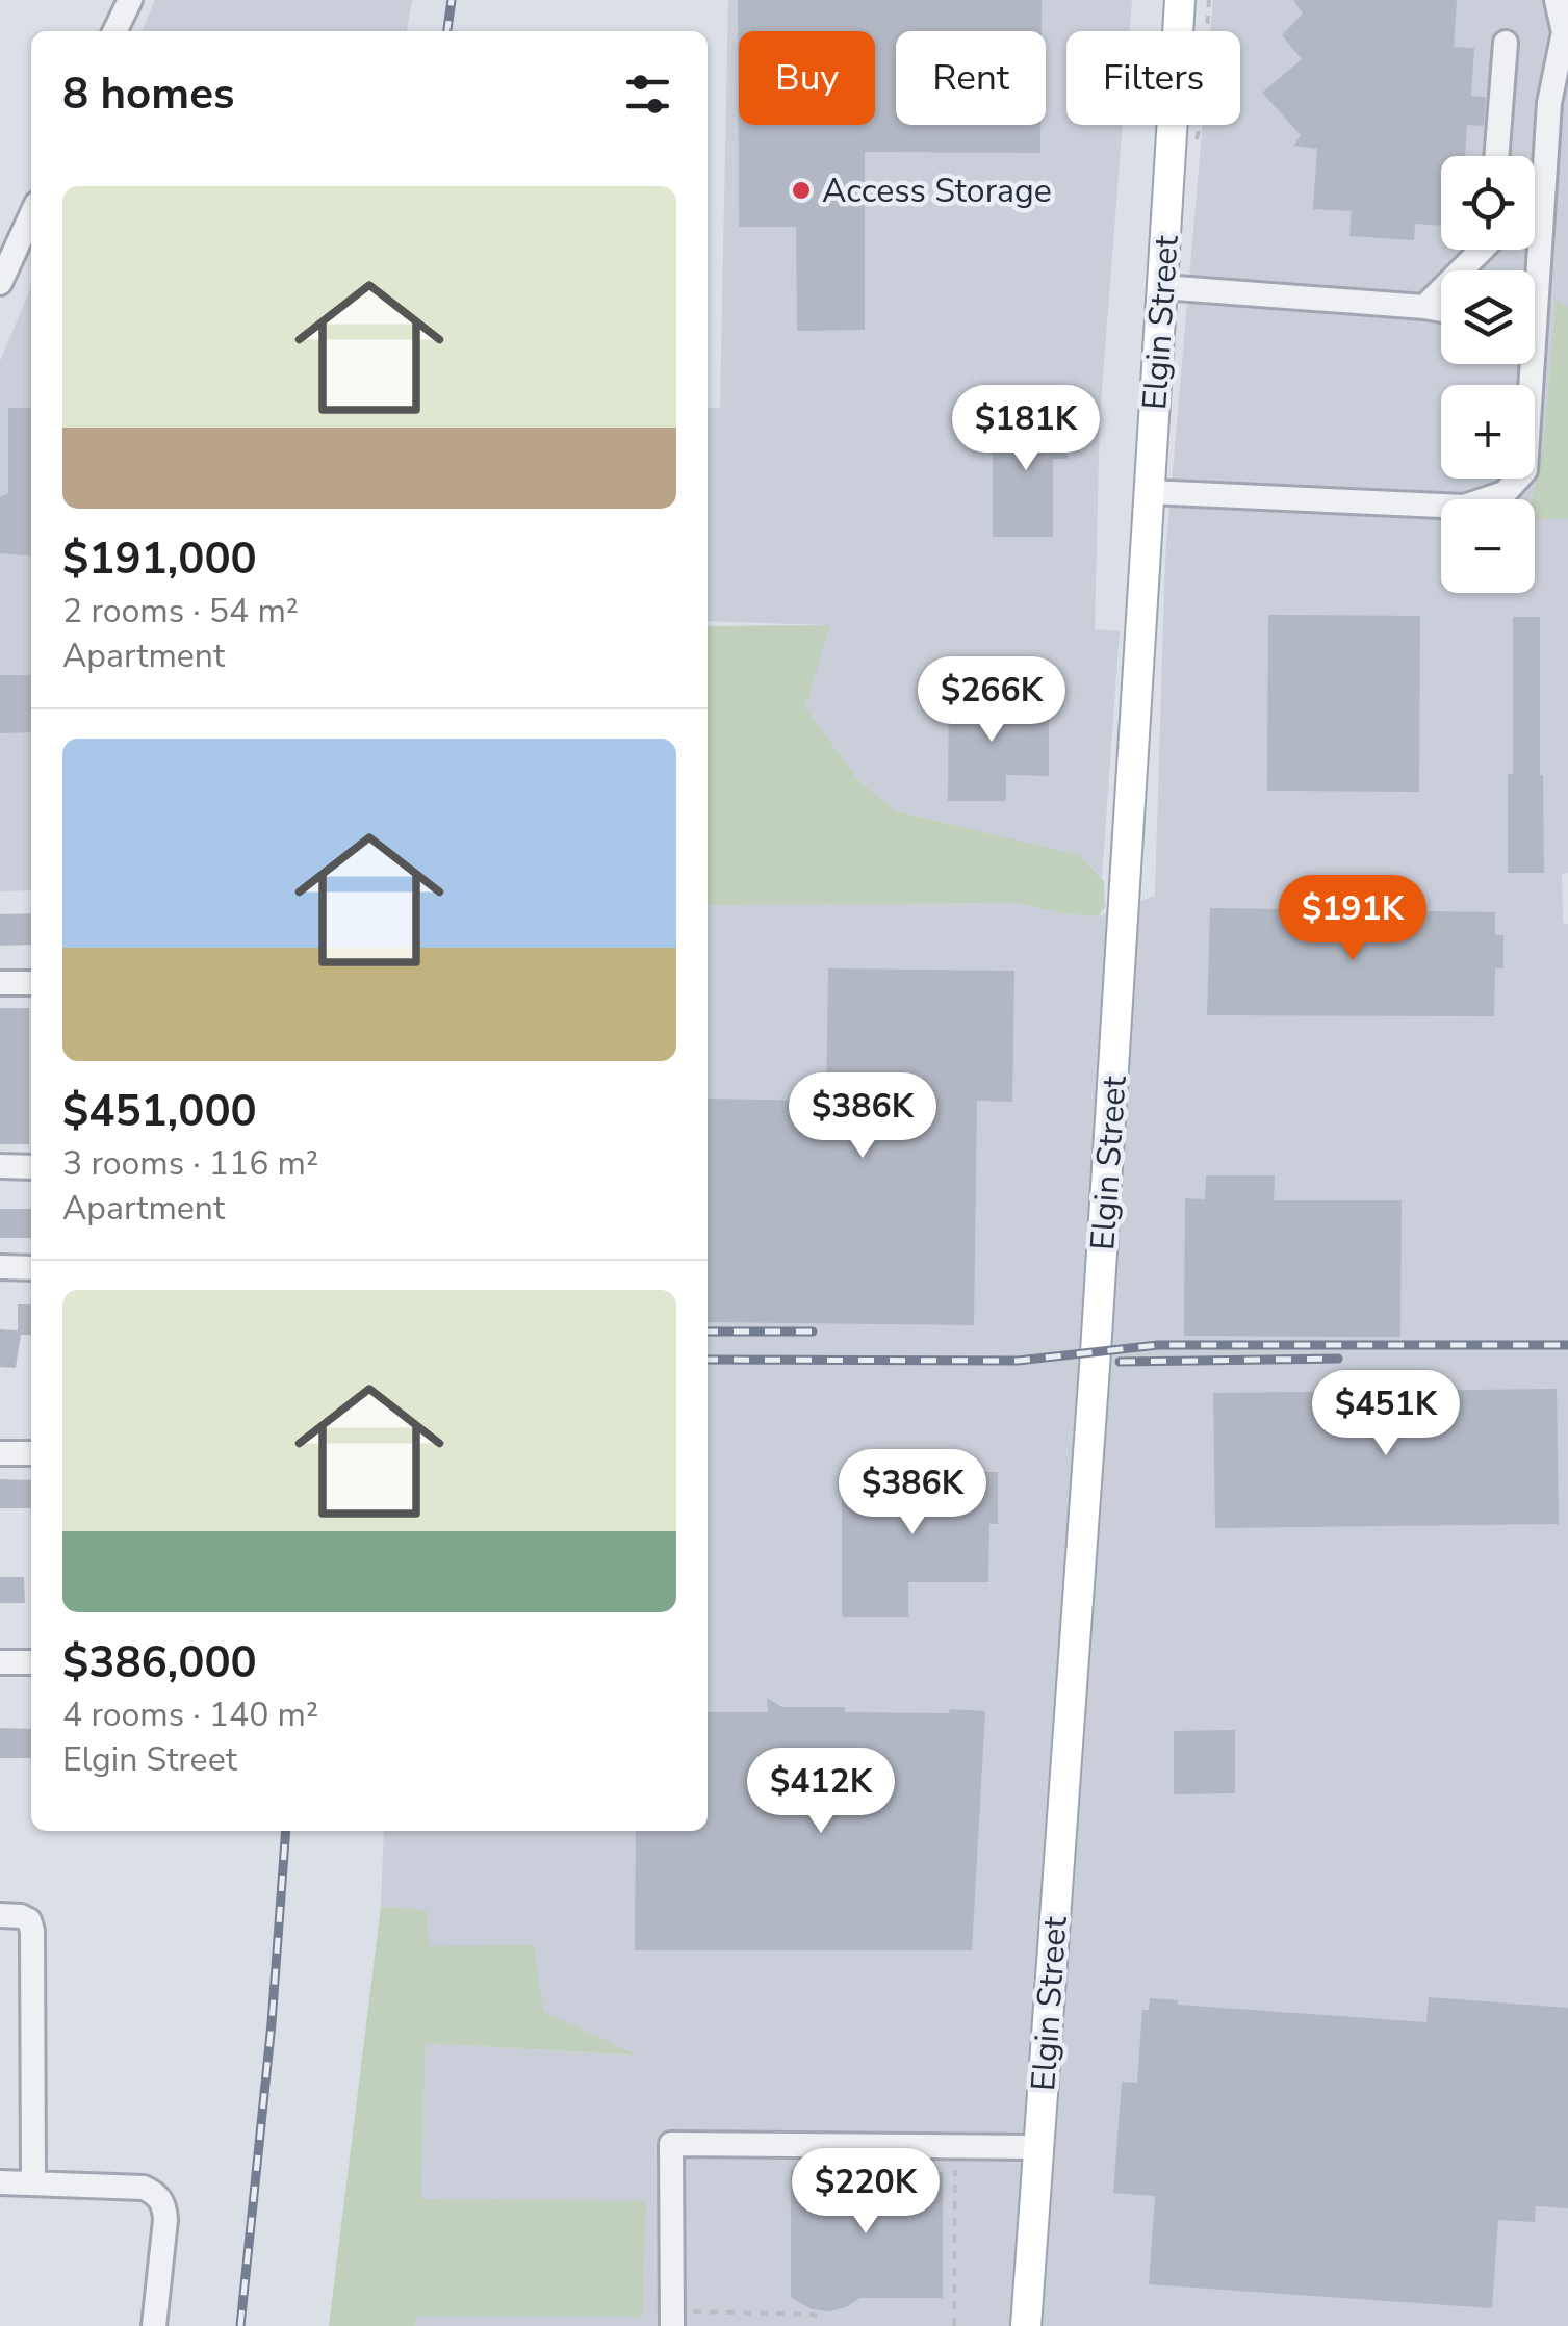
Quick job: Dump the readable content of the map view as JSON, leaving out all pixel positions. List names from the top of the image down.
{
  "streets": {
    "main road": ["Elgin Street"]
  },
  "places": ["Access Storage"],
  "page": {
    "chip": ["Buy", "Rent", "Filters"],
    "heading": "8 homes",
    "map_buttons": ["+", "−"],
    "list": [
      {
        "name": "$191,000",
        "note": "2 rooms · 54 m² · Apartment"
      },
      {
        "name": "$451,000",
        "note": "3 rooms · 116 m² · Apartment"
      },
      {
        "name": "$386,000",
        "note": "4 rooms · 140 m² · Elgin Street"
      }
    ],
    "price": [
      "$181K",
      "$266K",
      "$191K",
      "$386K",
      "$451K",
      "$386K",
      "$412K",
      "$220K"
    ]
  }
}
